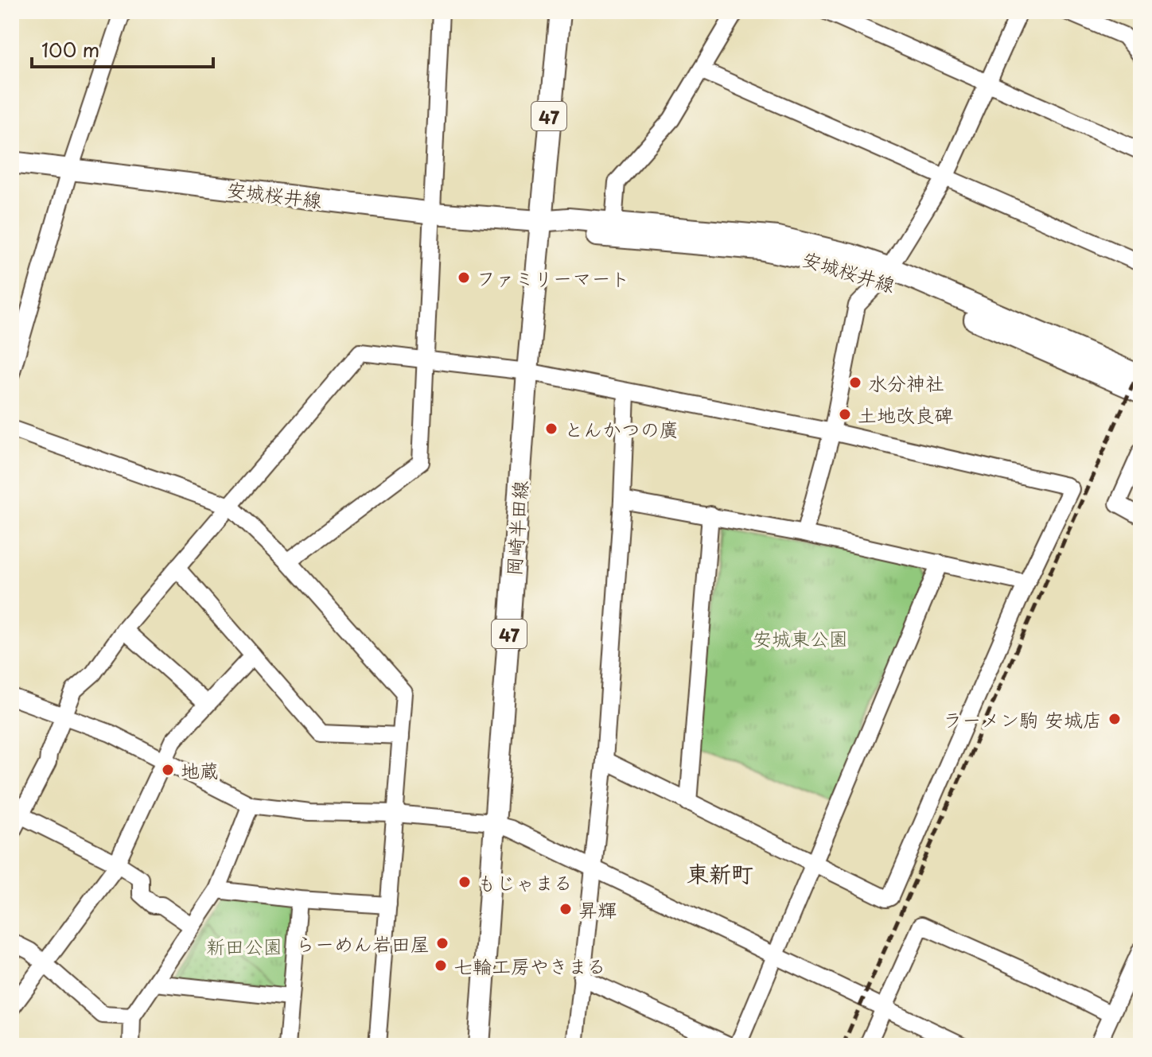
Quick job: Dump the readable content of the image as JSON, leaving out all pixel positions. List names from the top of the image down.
{
  "streets": {
    "main road": ["47", "安城桜井線", "岡崎半田線"]
  },
  "crossings": [
    ["安城桜井線", "岡崎半田線"]
  ],
  "districts": ["東新町"],
  "parks": ["安城東公園", "新田公園"],
  "places": [
    "ファミリーマート",
    "水分神社",
    "土地改良碑",
    "とんかつの廣",
    "ラーメン駒 安城店",
    "地蔵",
    "もじゃまる",
    "昇輝",
    "らーめん岩田屋",
    "七輪工房やきまる"
  ],
  "scale_bar": "100 m"
}
